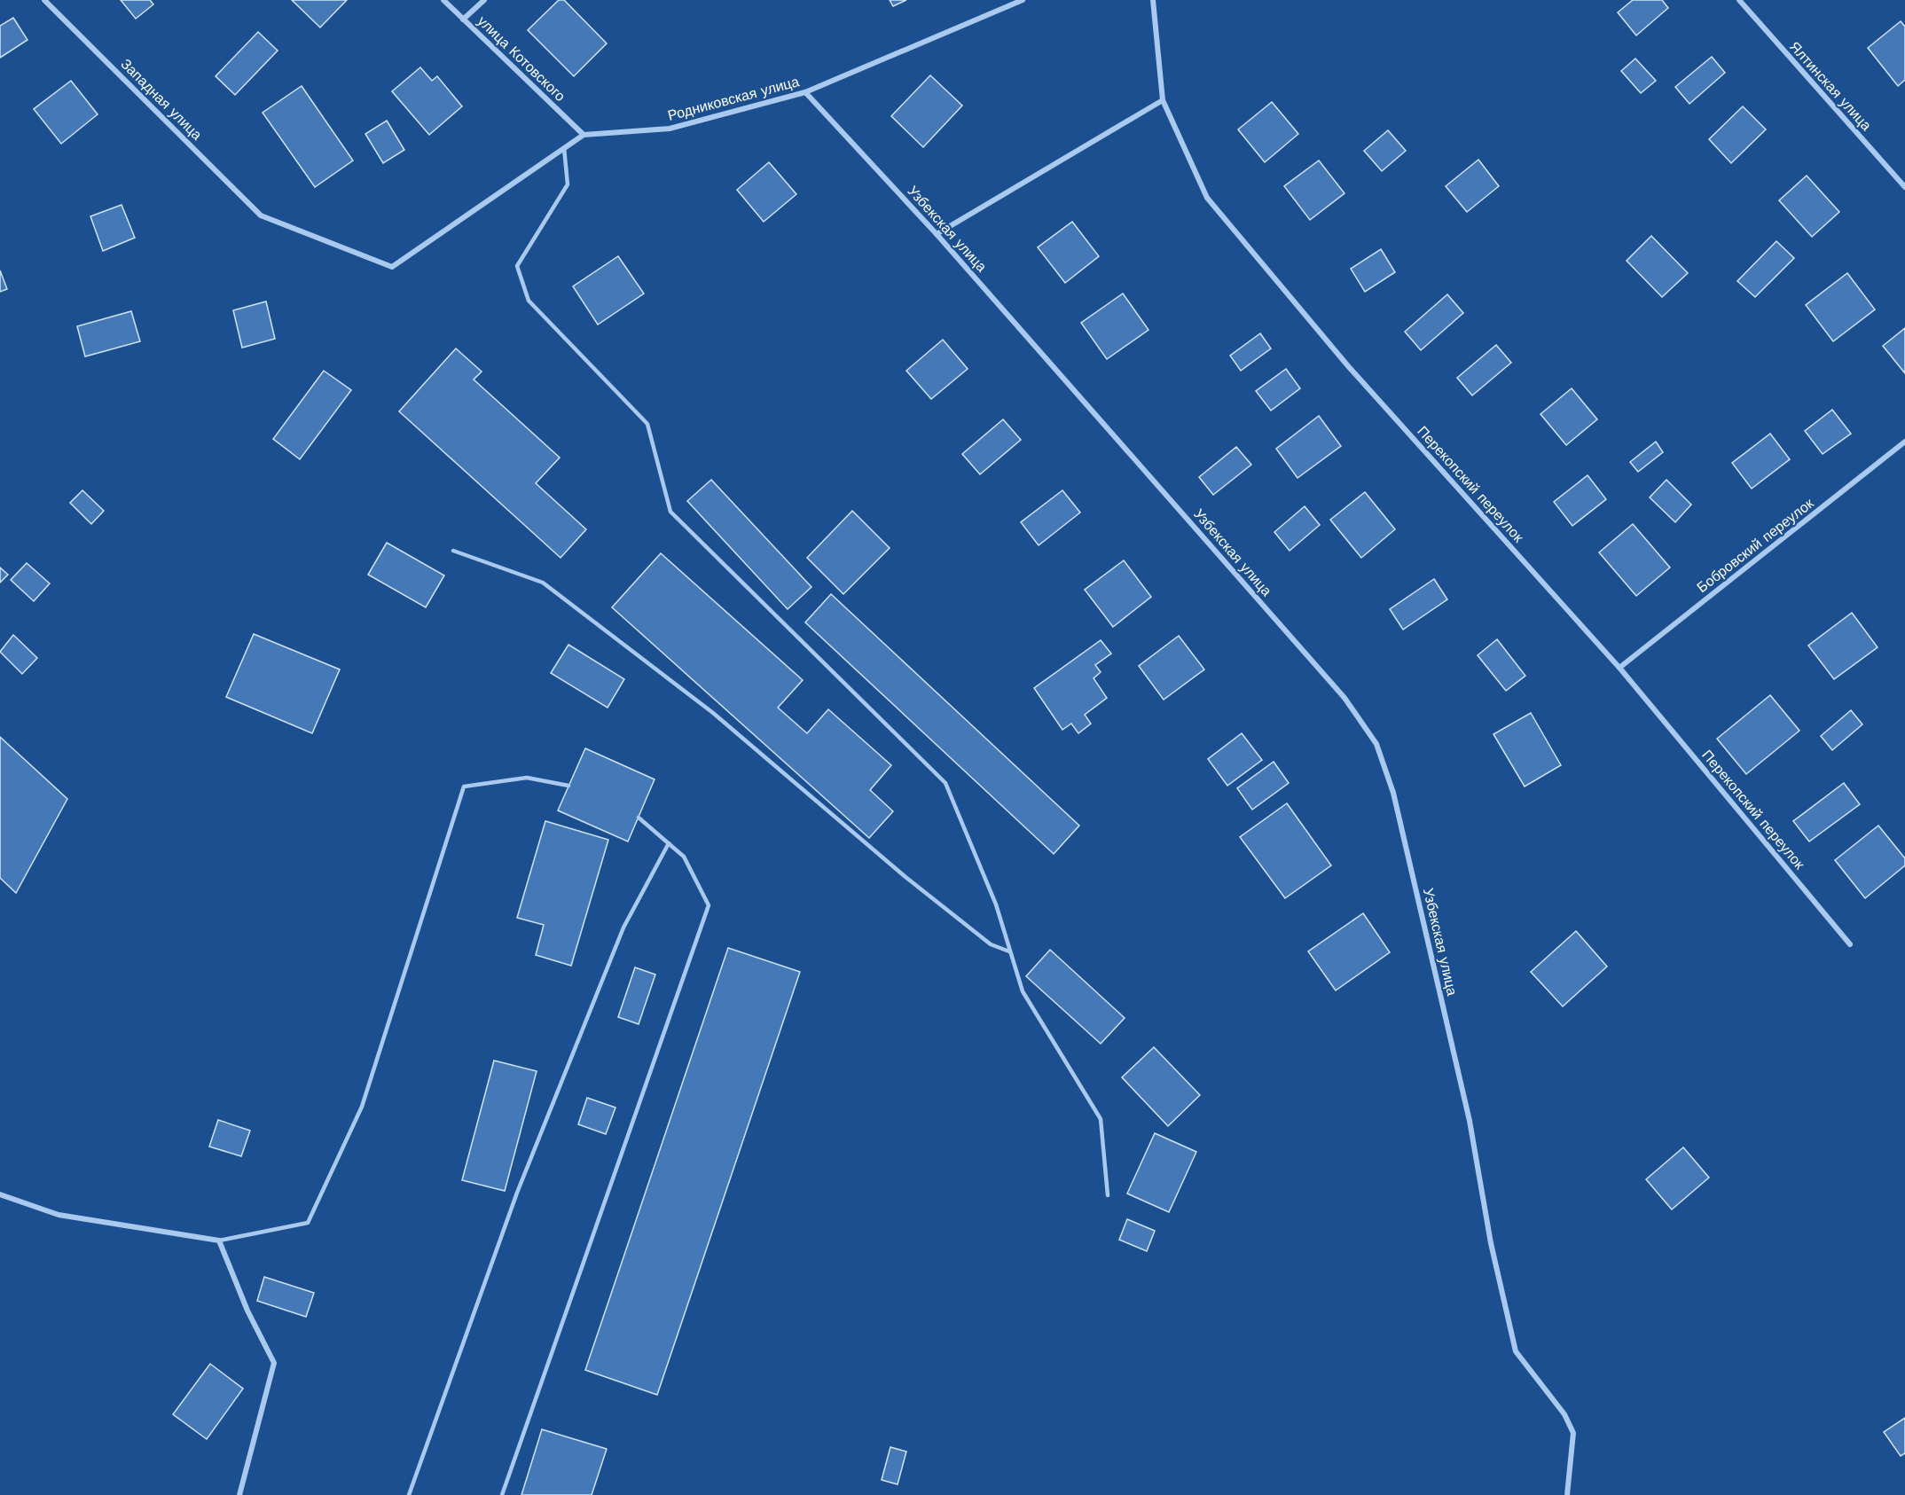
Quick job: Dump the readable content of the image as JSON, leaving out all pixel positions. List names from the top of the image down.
{
  "streets": {
    "street": [
      "улица Котовского",
      "Ялтинская улица",
      "Родниковская улица",
      "Западная улица",
      "Узбекская улица",
      "Перекопский переулок",
      "Бобровский переулок"
    ]
  },
  "crossings": [
    ["улица Котовского", "Родниковская улица"],
    ["Родниковская улица", "Узбекская улица"],
    ["Перекопский переулок", "Бобровский переулок"]
  ]
}
